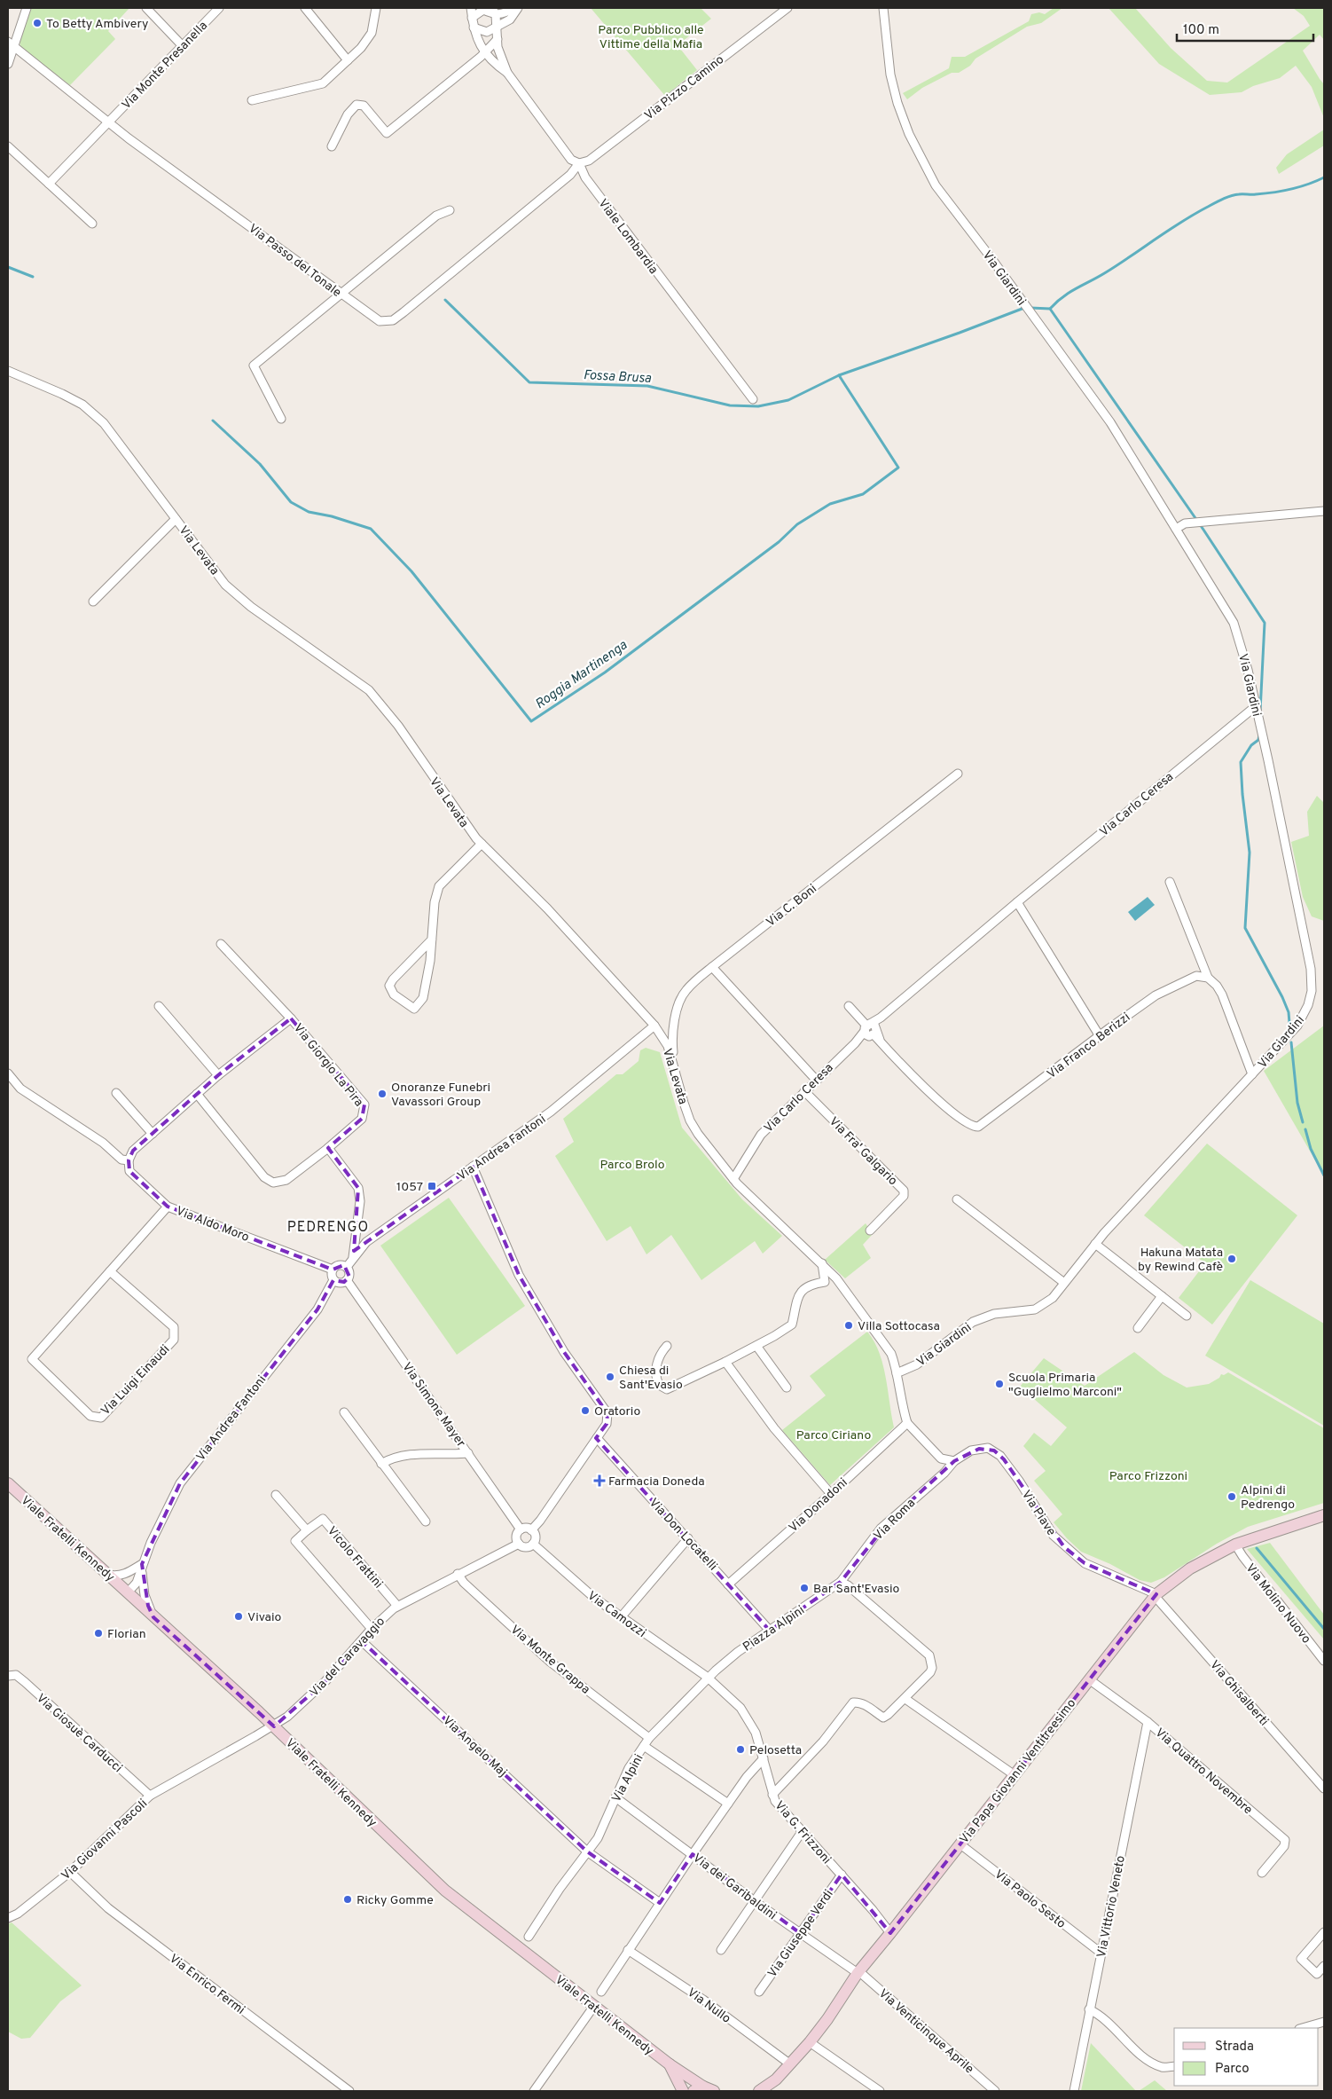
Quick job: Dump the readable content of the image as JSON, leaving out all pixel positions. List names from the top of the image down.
{
  "streets": {
    "street": [
      "Via Monte Presanella",
      "Via Pizzo Camino",
      "Viale Lombardia",
      "Via Passo del Tonale",
      "Via Giardini",
      "Via Levata",
      "Via Carlo Ceresa",
      "Via C. Boni",
      "Via Franco Berizzi",
      "Via Giorgio La Pira",
      "Via Andrea Fantoni",
      "Via Fra' Galgario",
      "Via Aldo Moro",
      "Via Luigi Einaudi",
      "Via Simone Mayer",
      "Via Donadoni",
      "Via Piave",
      "Via Roma",
      "Via Don Locatelli",
      "Viale Fratelli Kennedy",
      "Vicolo Frattini",
      "Via Molino Nuovo",
      "Via Camozzi",
      "Piazza Alpini",
      "Via del Caravaggio",
      "Via Monte Grappa",
      "Via Ghisalberti",
      "Via Giosuè Carducci",
      "Via Angelo Maj",
      "Via Papa Giovanni Ventitreesimo",
      "Via Quattro Novembre",
      "Via Alpini",
      "Via G. Frizzoni",
      "Via Giovanni Pascoli",
      "Via dei Garibaldini",
      "Via Paolo Sesto",
      "Via Vittorio Veneto",
      "Via Giuseppe Verdi",
      "Via Enrico Fermi",
      "Via Nullo",
      "Via Venticinque Aprile"
    ]
  },
  "crossings": [
    ["Via Monte Presanella", "Via Passo del Tonale"],
    ["Via Pizzo Camino", "Viale Lombardia"],
    ["Via Pizzo Camino", "Via Passo del Tonale"],
    ["Viale Lombardia", "Via Passo del Tonale"],
    ["Via Giardini", "Via Levata"],
    ["Via Giardini", "Via Carlo Ceresa"],
    ["Via Levata", "Via Carlo Ceresa"],
    ["Via Levata", "Via C. Boni"],
    ["Via Levata", "Via Andrea Fantoni"],
    ["Via Carlo Ceresa", "Via Franco Berizzi"],
    ["Via Carlo Ceresa", "Via Fra' Galgario"],
    ["Via Giorgio La Pira", "Via Aldo Moro"],
    ["Via Andrea Fantoni", "Via Aldo Moro"],
    ["Via Andrea Fantoni", "Via Simone Mayer"],
    ["Via Andrea Fantoni", "Viale Fratelli Kennedy"],
    ["Via Aldo Moro", "Via Luigi Einaudi"],
    ["Via Aldo Moro", "Via Simone Mayer"],
    ["Via Simone Mayer", "Via Camozzi"],
    ["Via Simone Mayer", "Via del Caravaggio"],
    ["Via Donadoni", "Via Don Locatelli"],
    ["Via Piave", "Via Roma"],
    ["Via Piave", "Via Ghisalberti"],
    ["Via Piave", "Via Papa Giovanni Ventitreesimo"],
    ["Via Roma", "Piazza Alpini"],
    ["Via Don Locatelli", "Piazza Alpini"],
    ["Viale Fratelli Kennedy", "Via del Caravaggio"],
    ["Viale Fratelli Kennedy", "Via Giovanni Pascoli"],
    ["Vicolo Frattini", "Via del Caravaggio"],
    ["Via Molino Nuovo", "Via Papa Giovanni Ventitreesimo"],
    ["Via Camozzi", "Piazza Alpini"],
    ["Via Camozzi", "Via del Caravaggio"],
    ["Via Camozzi", "Via Alpini"],
    ["Via Camozzi", "Via G. Frizzoni"],
    ["Piazza Alpini", "Via Alpini"],
    ["Piazza Alpini", "Via G. Frizzoni"],
    ["Via del Caravaggio", "Via Monte Grappa"],
    ["Via del Caravaggio", "Via Angelo Maj"],
    ["Via del Caravaggio", "Via Giovanni Pascoli"],
    ["Via Monte Grappa", "Via Alpini"],
    ["Via Ghisalberti", "Via Papa Giovanni Ventitreesimo"],
    ["Via Giosuè Carducci", "Via Giovanni Pascoli"],
    ["Via Angelo Maj", "Via Alpini"],
    ["Via Papa Giovanni Ventitreesimo", "Via Quattro Novembre"],
    ["Via Papa Giovanni Ventitreesimo", "Via G. Frizzoni"],
    ["Via Papa Giovanni Ventitreesimo", "Via dei Garibaldini"],
    ["Via Papa Giovanni Ventitreesimo", "Via Paolo Sesto"],
    ["Via Papa Giovanni Ventitreesimo", "Via Nullo"],
    ["Via Papa Giovanni Ventitreesimo", "Via Venticinque Aprile"],
    ["Via Quattro Novembre", "Via Vittorio Veneto"],
    ["Via Alpini", "Via G. Frizzoni"],
    ["Via Alpini", "Via dei Garibaldini"],
    ["Via G. Frizzoni", "Via Giuseppe Verdi"],
    ["Via Giovanni Pascoli", "Via Enrico Fermi"],
    ["Via dei Garibaldini", "Via Giuseppe Verdi"],
    ["Via dei Garibaldini", "Via Venticinque Aprile"],
    ["Via Paolo Sesto", "Via Vittorio Veneto"]
  ],
  "districts": ["PEDRENGO"],
  "water": ["Fossa Brusa", "Roggia Martinenga"],
  "parks": [
    "Parco Pubblico alle Vittime della Mafia",
    "Parco Brolo",
    "Parco Ciriano",
    "Parco Frizzoni"
  ],
  "places": {
    "other": [
      "To Betty Ambivery",
      "Onoranze Funebri Vavassori Group",
      "Hakuna Matata by Rewind Cafè",
      "Villa Sottocasa",
      "Chiesa di Sant'Evasio",
      "Scuola Primaria \"Guglielmo Marconi\"",
      "Oratorio",
      "Alpini di Pedrengo",
      "Bar Sant'Evasio",
      "Vivaio",
      "Florian",
      "Pelosetta",
      "Ricky Gomme"
    ],
    "transit": ["1057"],
    "health": ["Farmacia Doneda"]
  },
  "legend": ["Strada", "Parco"],
  "scale_bar": "100 m"
}
